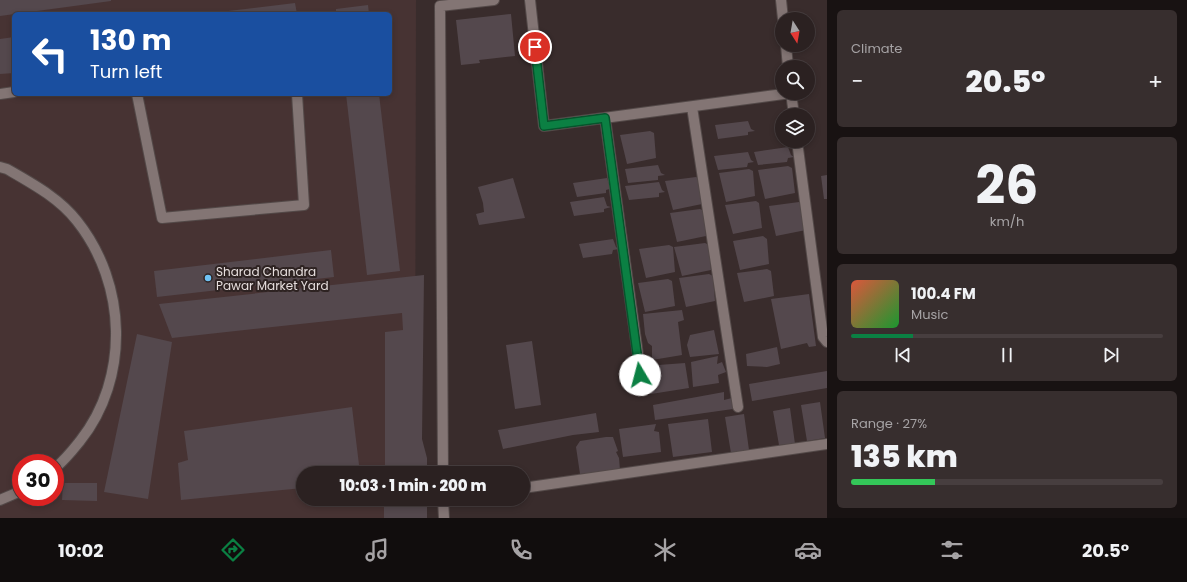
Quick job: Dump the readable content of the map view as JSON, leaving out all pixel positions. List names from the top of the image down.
{
  "places": ["Sharad Chandra Pawar Market Yard"],
  "north": "bottom",
  "page": {
    "tile": [
      "Climate",
      ["26", "km/h"],
      ["Range · 27%", "135 km"]
    ],
    "turn": ["130 m", "Turn left"],
    "heat": ["−", "20.5°", "+"],
    "song": ["100.4 FM", "Music"],
    "limit": "30",
    "trip": "10:03 · 1 min · 200 m",
    "tabs": ["10:02", "20.5°"]
  }
}
